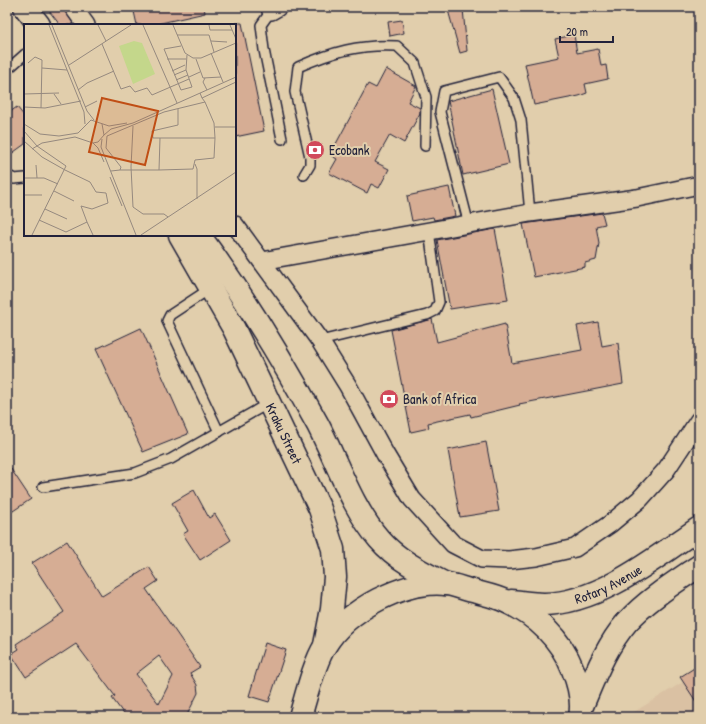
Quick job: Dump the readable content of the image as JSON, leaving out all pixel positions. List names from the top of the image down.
{
  "streets": {
    "main road": ["Kraku Street", "Rotary Avenue"]
  },
  "places": {
    "bank": ["Ecobank", "Bank of Africa"]
  },
  "scale_bar": "20 m"
}
